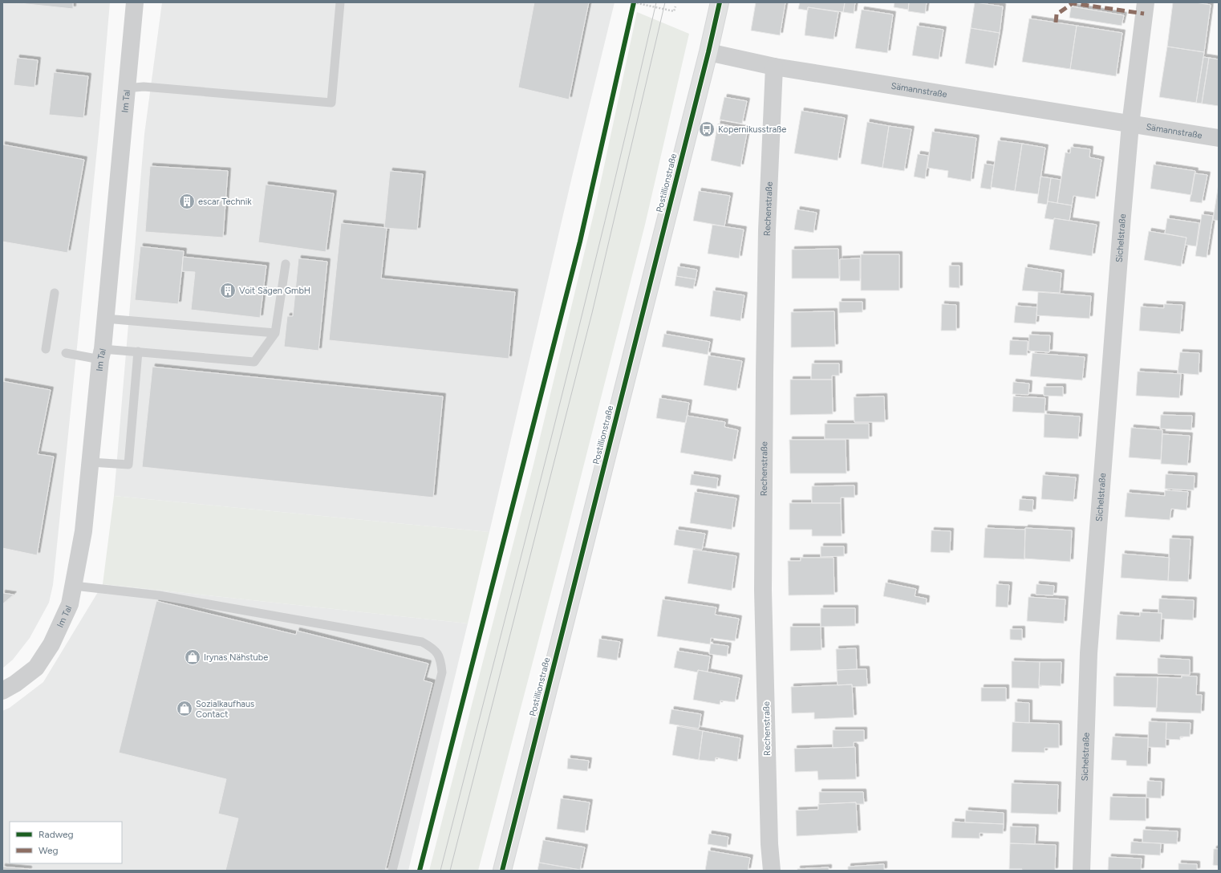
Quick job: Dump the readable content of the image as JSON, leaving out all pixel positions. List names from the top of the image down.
{
  "streets": {
    "street": [
      "Sämannstraße",
      "Im Tal",
      "Postillionstraße",
      "Rechenstraße",
      "Sichelstraße"
    ]
  },
  "crossings": [
    ["Sämannstraße", "Postillionstraße"],
    ["Sämannstraße", "Rechenstraße"],
    ["Sämannstraße", "Sichelstraße"]
  ],
  "places": {
    "bus stop": ["Kopernikusstraße"],
    "building": ["escar Technik", "Voit Sägen GmbH"],
    "shop": ["Irynas Nähstube", "Sozialkaufhaus Contact"]
  },
  "legend": ["Radweg", "Weg"]
}
